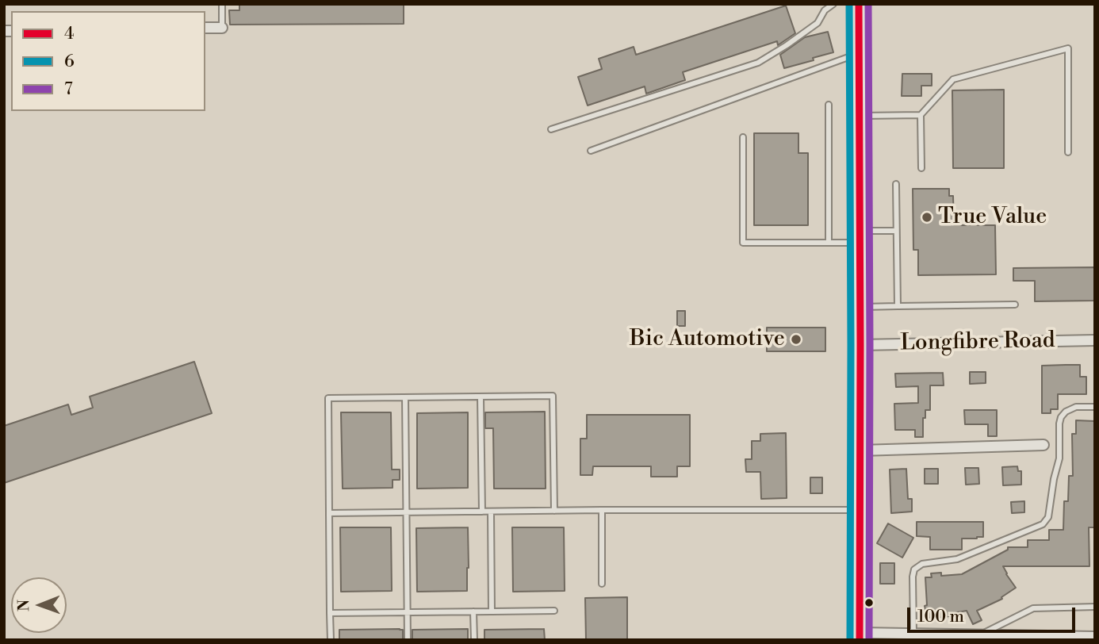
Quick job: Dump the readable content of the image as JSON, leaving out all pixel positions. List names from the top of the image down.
{
  "streets": {
    "street": ["Longfibre Road"]
  },
  "places": ["True Value", "Bic Automotive"],
  "lines": ["transit line 4", "transit line 6", "transit line 7"],
  "legend": ["4", "6", "7"],
  "scale_bar": "100 m",
  "north": "left"
}
